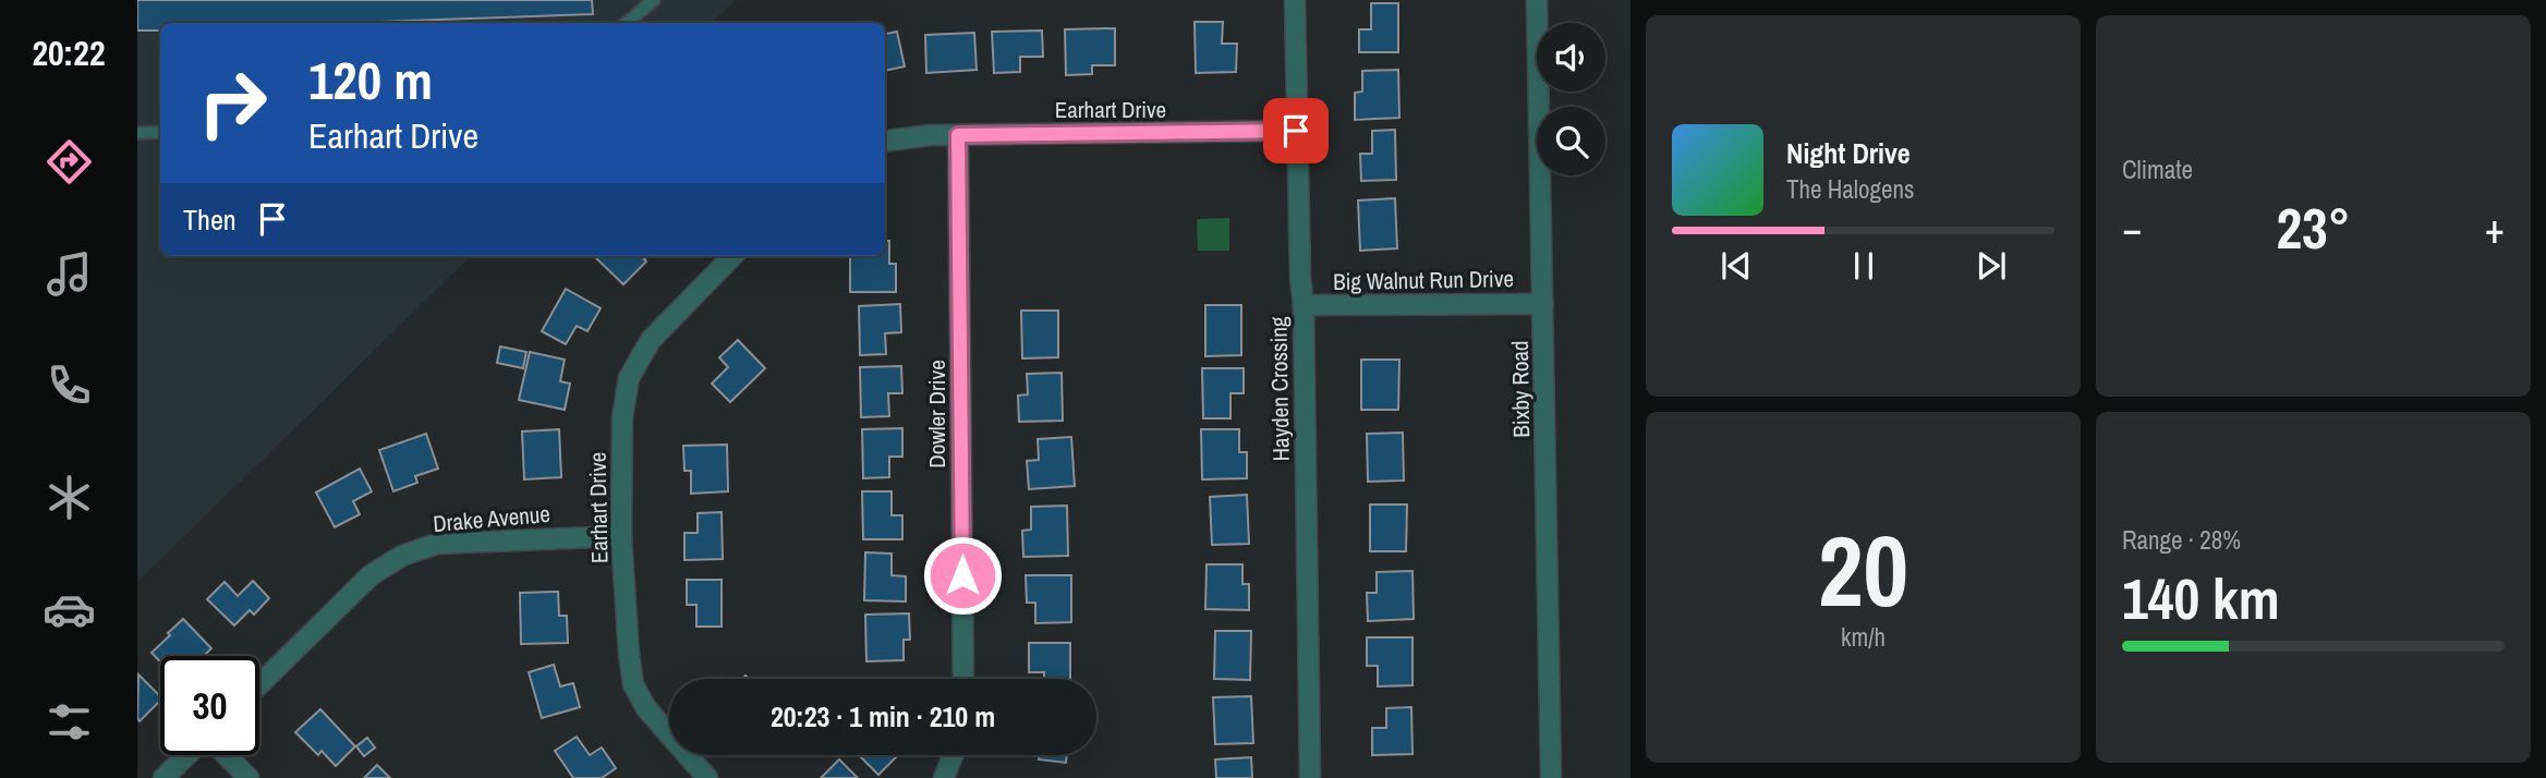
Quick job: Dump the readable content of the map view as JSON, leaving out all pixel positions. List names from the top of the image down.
{
  "streets": {
    "street": [
      "Earhart Drive",
      "Big Walnut Run Drive",
      "Hayden Crossing",
      "Bixby Road",
      "Dowler Drive",
      "Drake Avenue"
    ]
  },
  "crossings": [
    ["Earhart Drive", "Hayden Crossing"],
    ["Earhart Drive", "Dowler Drive"],
    ["Earhart Drive", "Drake Avenue"],
    ["Big Walnut Run Drive", "Hayden Crossing"],
    ["Big Walnut Run Drive", "Bixby Road"]
  ],
  "page": {
    "tabs": "20:22",
    "tile": [
      "Climate",
      ["20", "km/h"],
      ["Range · 28%", "140 km"]
    ],
    "turn": ["120 m", "Earhart Drive"],
    "song": ["Night Drive", "The Halogens"],
    "then": "Then",
    "heat": ["−", "23°", "+"],
    "limit": "30",
    "trip": "20:23 · 1 min · 210 m"
  }
}
